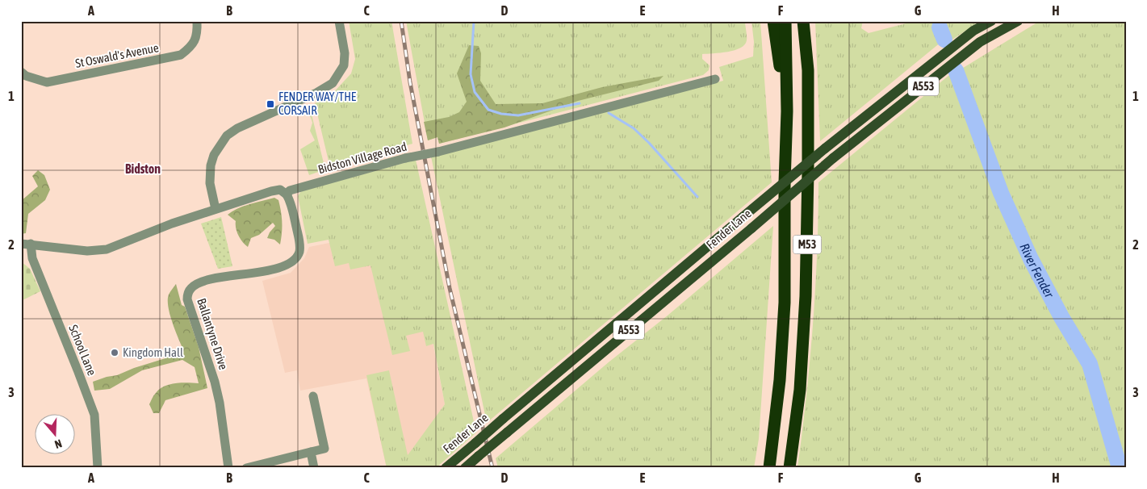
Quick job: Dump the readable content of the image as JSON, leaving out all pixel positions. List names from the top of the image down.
{
  "streets": {
    "highway": ["M53"],
    "main road": ["A553", "Fender Lane"],
    "street": [
      "St Oswald's Avenue",
      "Bidston Village Road",
      "Ballantyne Drive",
      "School Lane"
    ]
  },
  "crossings": [
    ["Bidston Village Road", "Ballantyne Drive"]
  ],
  "districts": ["Bidston"],
  "water": ["River Fender"],
  "places": {
    "transit": ["FENDER WAY/THE CORSAIR"],
    "other": ["Kingdom Hall"]
  },
  "north": "bottom",
  "grid": {
    "columns": [
      "A",
      "B",
      "C",
      "D",
      "E",
      "F",
      "G",
      "H"
    ],
    "rows": ["1", "2", "3"]
  }
}
